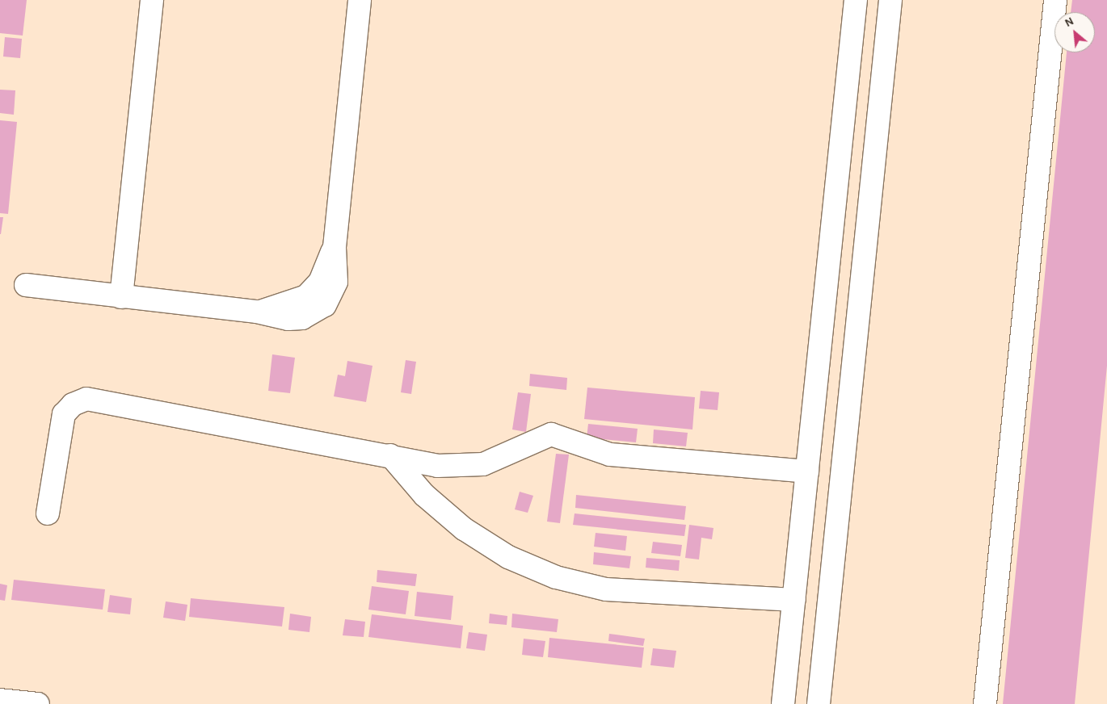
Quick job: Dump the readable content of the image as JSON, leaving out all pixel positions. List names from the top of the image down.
{
  "north": "top left"
}
